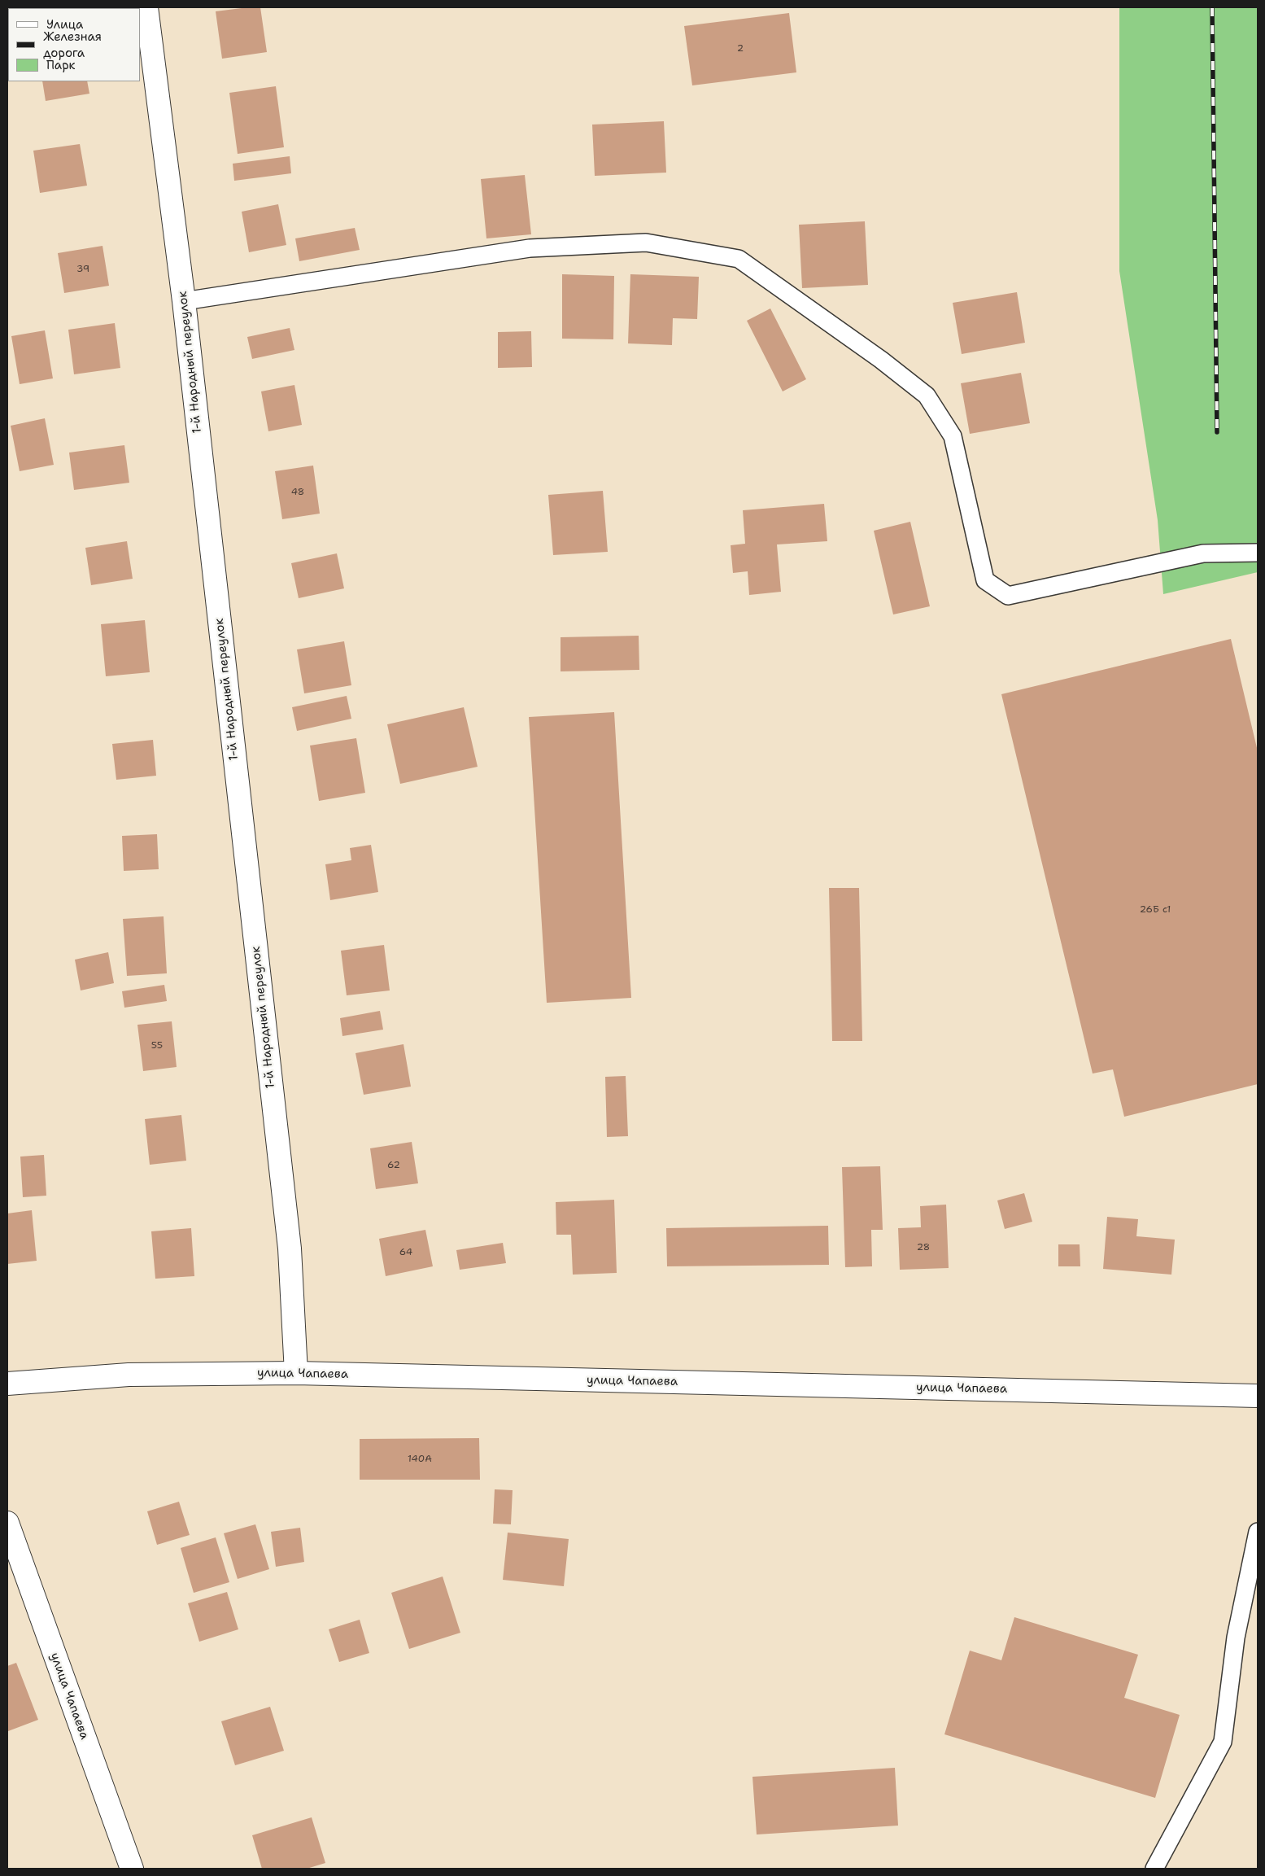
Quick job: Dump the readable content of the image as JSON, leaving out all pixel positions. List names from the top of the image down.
{
  "streets": {
    "street": ["1-й Народный переулок", "улица Чапаева"]
  },
  "crossings": [
    ["1-й Народный переулок", "улица Чапаева"]
  ],
  "house_numbers": [
    "2",
    "39",
    "48",
    "26Б с1",
    "55",
    "62",
    "28",
    "64",
    "140А"
  ],
  "legend": ["Улица", "Железная дорога", "Парк"]
}
